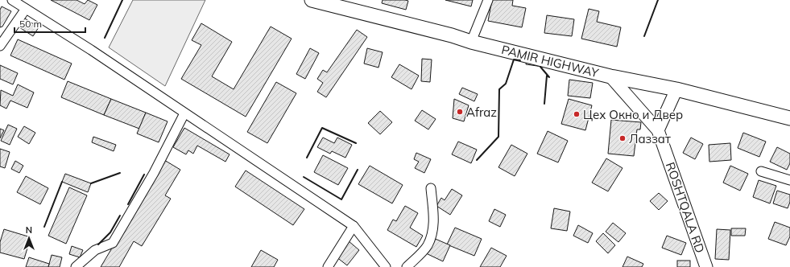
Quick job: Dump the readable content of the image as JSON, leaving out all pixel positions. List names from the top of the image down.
{
  "streets": {
    "main road": ["PAMIR HIGHWAY", "ROSHTQALA RD"]
  },
  "crossings": [
    ["PAMIR HIGHWAY", "ROSHTQALA RD"]
  ],
  "places": ["Afraz", "Цех Окно и Двер", "Лаззат"],
  "scale_bar": "50 m",
  "north": "top"
}
